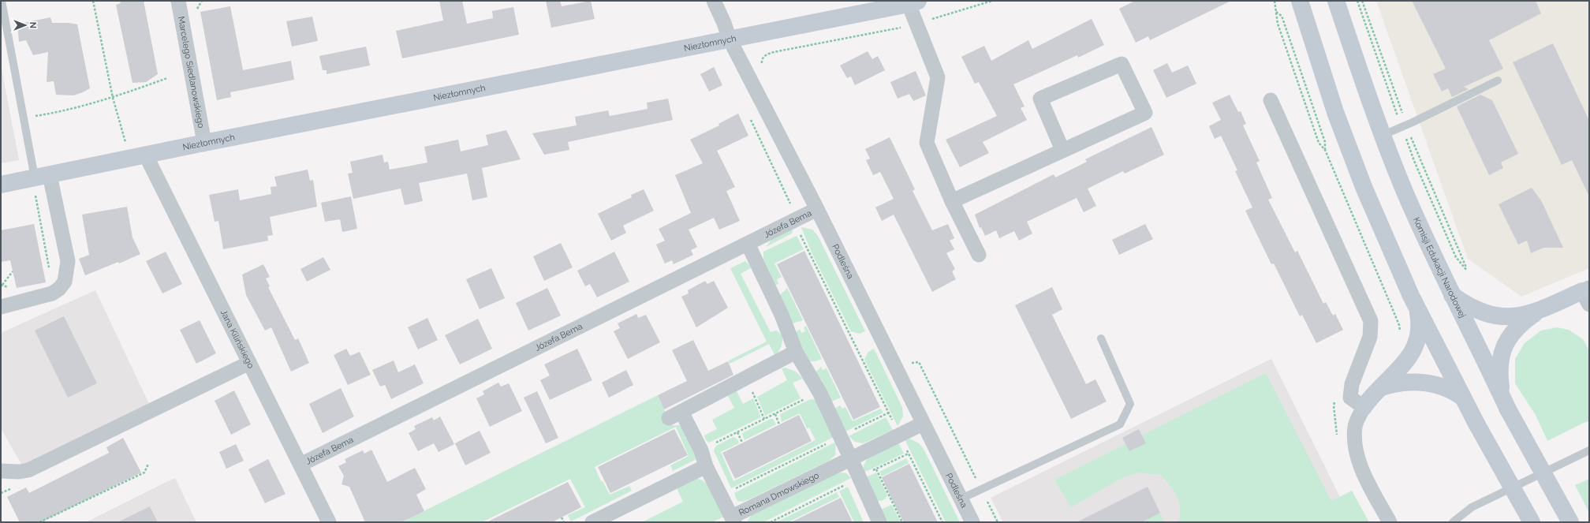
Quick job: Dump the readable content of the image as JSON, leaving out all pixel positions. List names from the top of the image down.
{
  "streets": {
    "main road": ["Niezłomnych", "Komisji Edukacji Narodowej"],
    "street": [
      "Marcelego Siedlanowskiego",
      "Józefa Bema",
      "Podleśna",
      "Jana Kilińskiego",
      "Romana Dmowskiego"
    ]
  },
  "crossings": [
    ["Niezłomnych", "Marcelego Siedlanowskiego"],
    ["Niezłomnych", "Podleśna"],
    ["Niezłomnych", "Jana Kilińskiego"],
    ["Józefa Bema", "Podleśna"],
    ["Józefa Bema", "Jana Kilińskiego"],
    ["Podleśna", "Romana Dmowskiego"]
  ],
  "north": "right"
}
